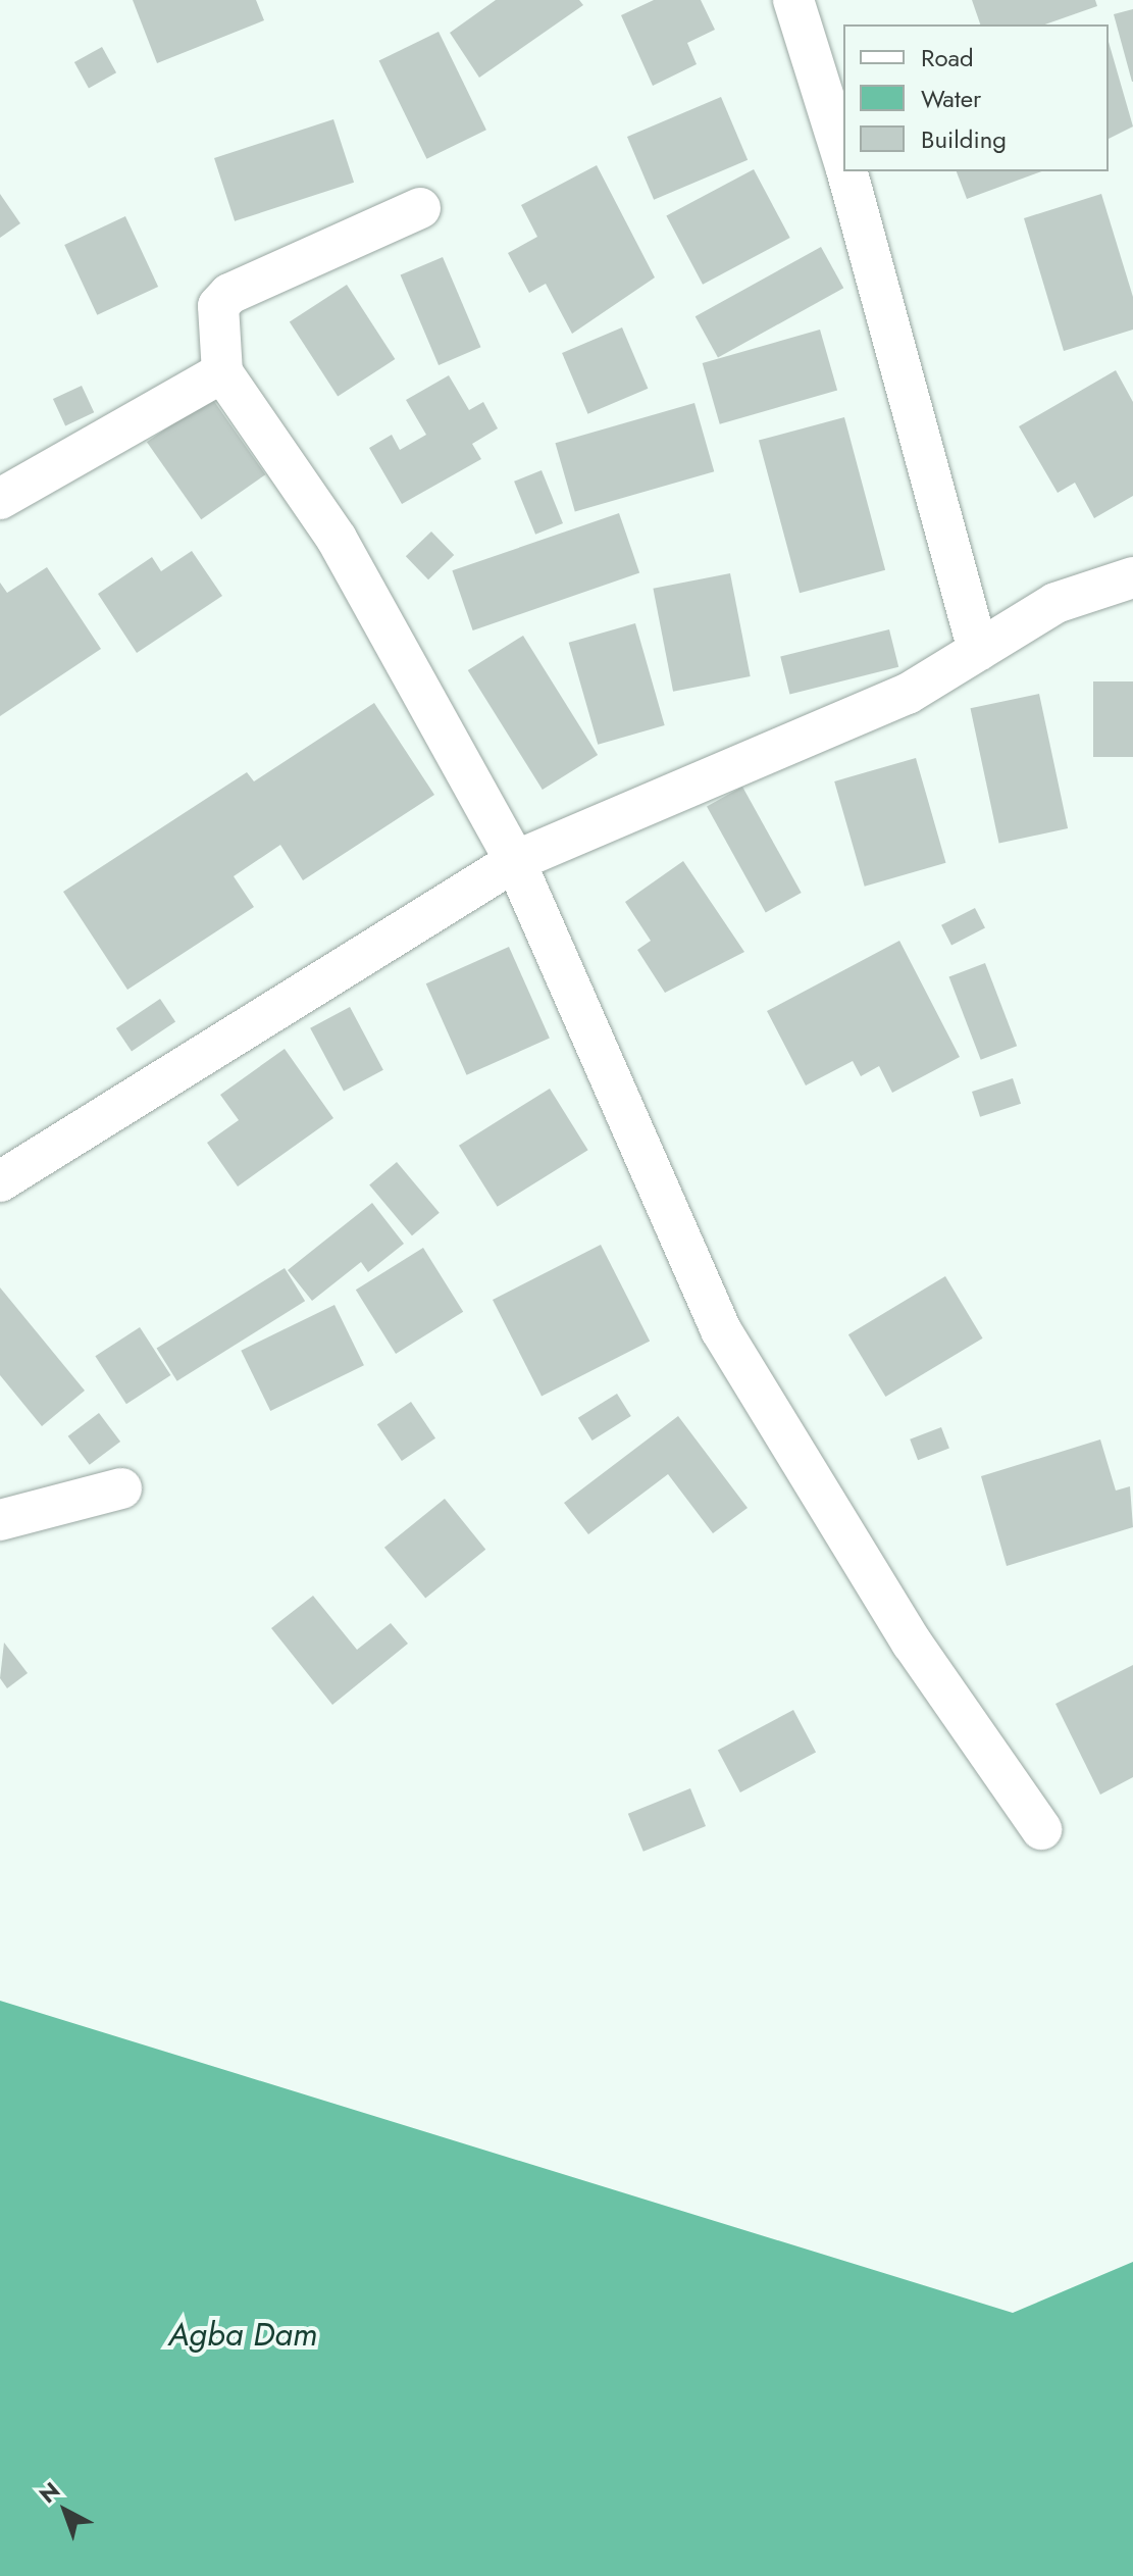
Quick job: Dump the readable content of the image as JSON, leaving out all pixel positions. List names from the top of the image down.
{
  "water": ["Agba Dam"],
  "legend": ["Road", "Water", "Building"],
  "north": "top left"
}
